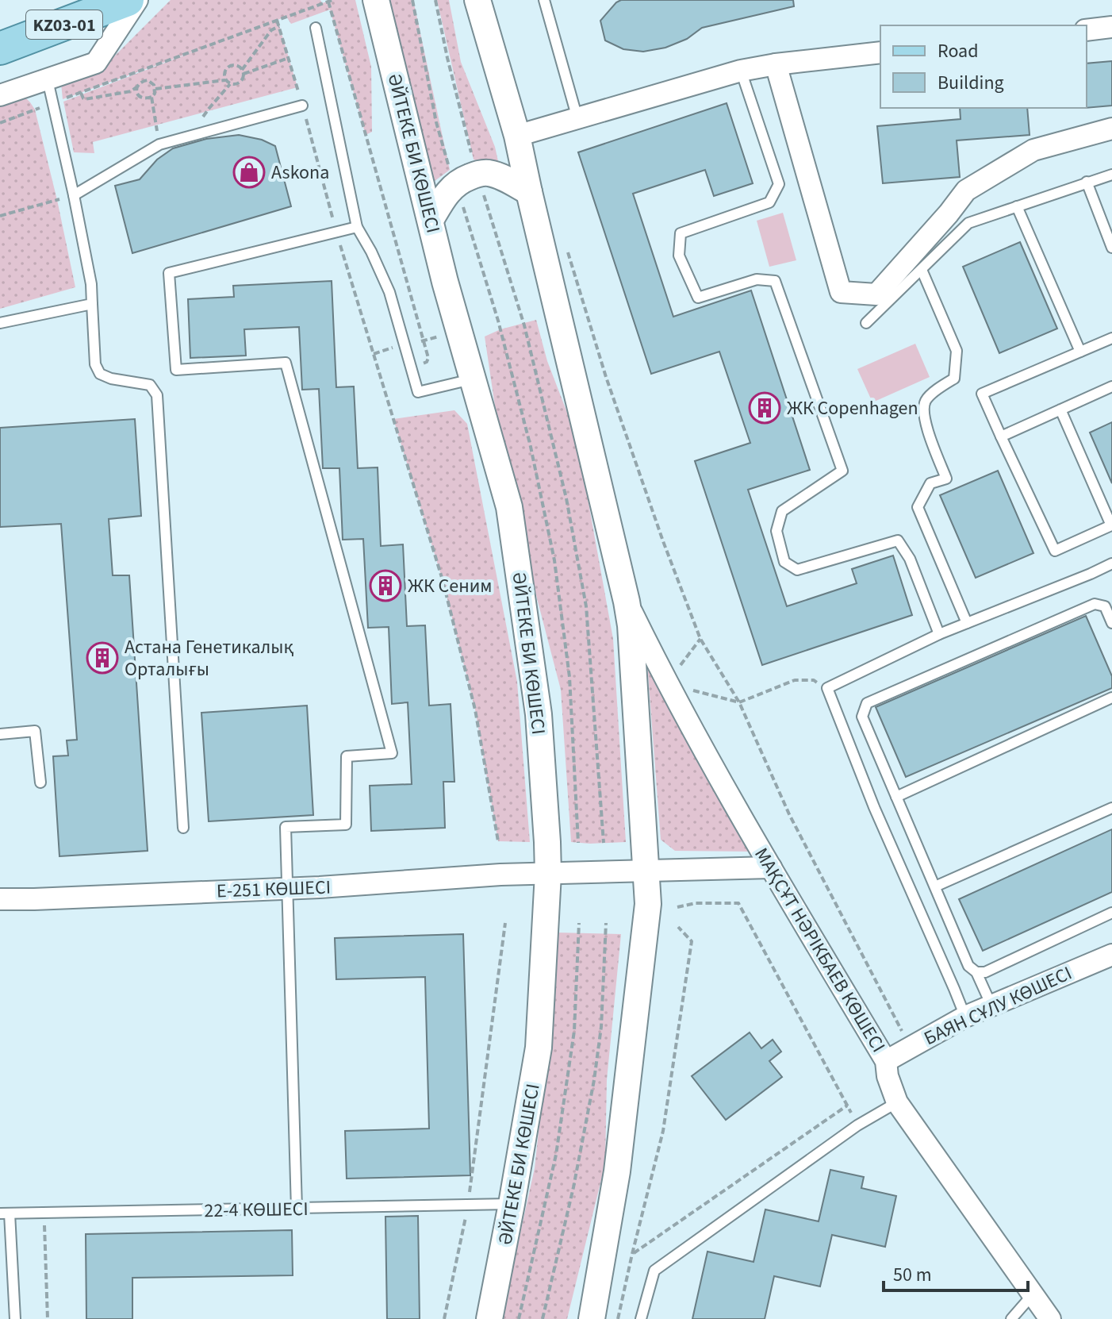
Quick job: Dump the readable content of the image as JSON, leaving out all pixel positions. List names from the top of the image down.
{
  "streets": {
    "main road": ["KZ03-01"],
    "street": [
      "ӘЙТЕКЕ БИ КӨШЕСІ",
      "Е-251 КӨШЕСІ",
      "МАҚСҰТ НӘРІКБАЕВ КӨШЕСІ",
      "БАЯН СҰЛУ КӨШЕСІ"
    ],
    "lane": ["22-4 КӨШЕСІ"]
  },
  "crossings": [
    ["ӘЙТЕКЕ БИ КӨШЕСІ", "Е-251 КӨШЕСІ"],
    ["ӘЙТЕКЕ БИ КӨШЕСІ", "22-4 КӨШЕСІ"],
    ["Е-251 КӨШЕСІ", "МАҚСҰТ НӘРІКБАЕВ КӨШЕСІ"],
    ["МАҚСҰТ НӘРІКБАЕВ КӨШЕСІ", "БАЯН СҰЛУ КӨШЕСІ"]
  ],
  "places": {
    "shop": ["Askona"],
    "building": ["ЖК Copenhagen", "ЖК Сеним", "Астана Генетикалық Орталығы"]
  },
  "legend": ["Road", "Building"],
  "scale_bar": "50 m"
}
